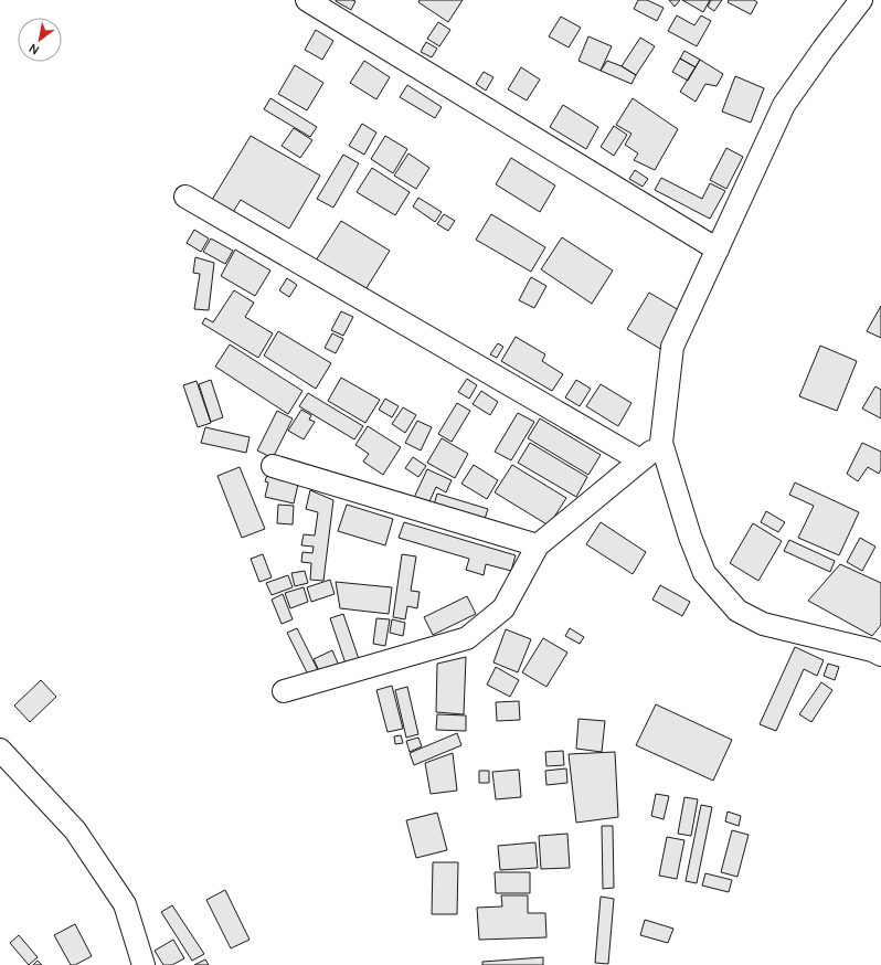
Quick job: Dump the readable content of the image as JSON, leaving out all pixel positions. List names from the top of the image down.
{
  "north": "bottom left"
}
